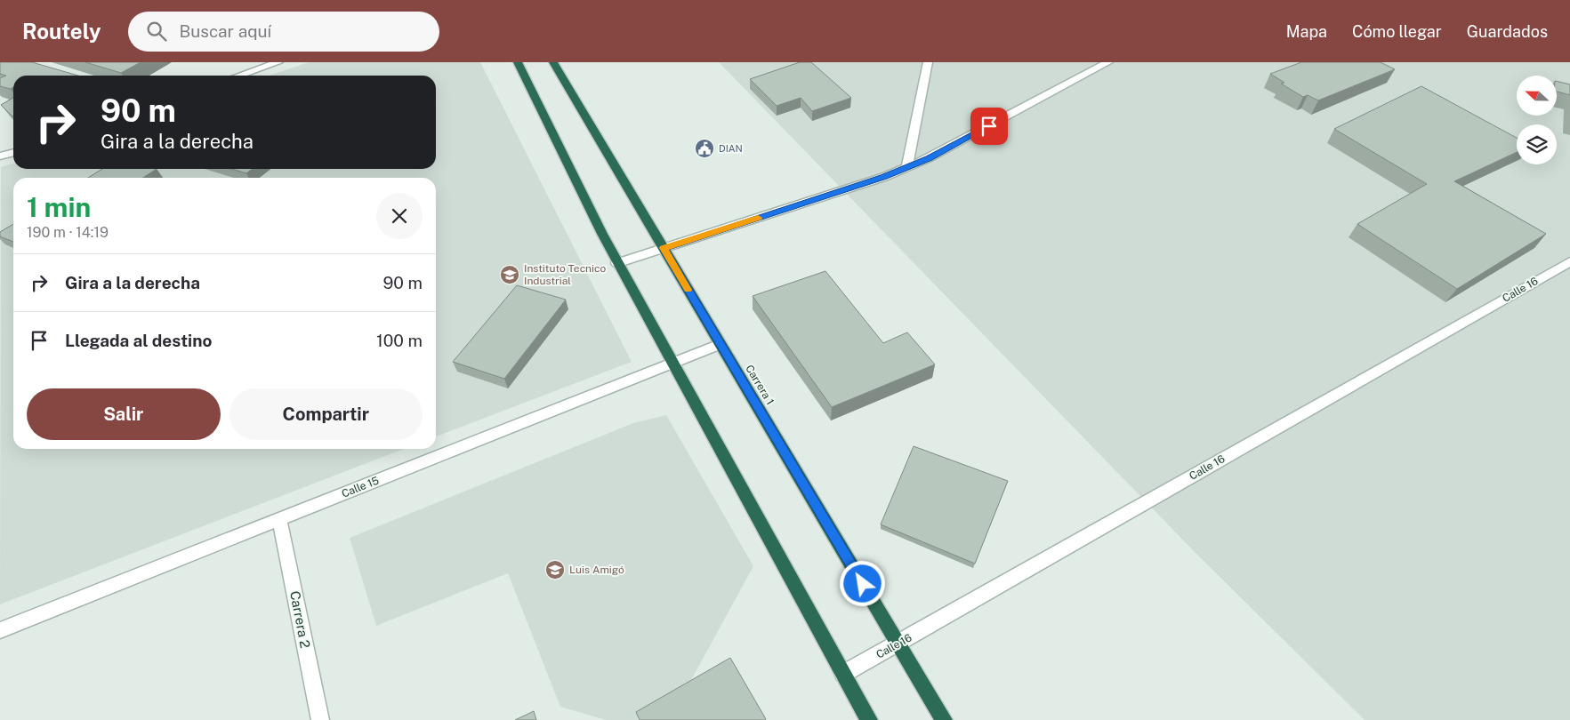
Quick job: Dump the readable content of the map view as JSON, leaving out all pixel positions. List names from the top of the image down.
{
  "streets": {
    "highway": ["Carrera 1"],
    "street": ["Calle 16", "Calle 15", "Carrera 2"]
  },
  "crossings": [
    ["Calle 16", "Carrera 1"],
    ["Carrera 1", "Calle 15"],
    ["Calle 15", "Carrera 2"]
  ],
  "places": {
    "public building": ["DIAN"],
    "school or university": ["Instituto Tecnico Industrial", "Luis Amigó"]
  },
  "north": "left",
  "page": {
    "header": "Routely",
    "search": "Buscar aquí",
    "nav": ["Mapa", "Cómo llegar", "Guardados"],
    "turn": ["90 m", "Gira a la derecha"],
    "heading": ["1 min", "190 m · 14:19"],
    "list": [
      {
        "name": "Gira a la derecha",
        "value": "90 m"
      },
      {
        "name": "Llegada al destino",
        "value": "100 m"
      }
    ],
    "buttons": ["Salir", "Compartir"]
  }
}
